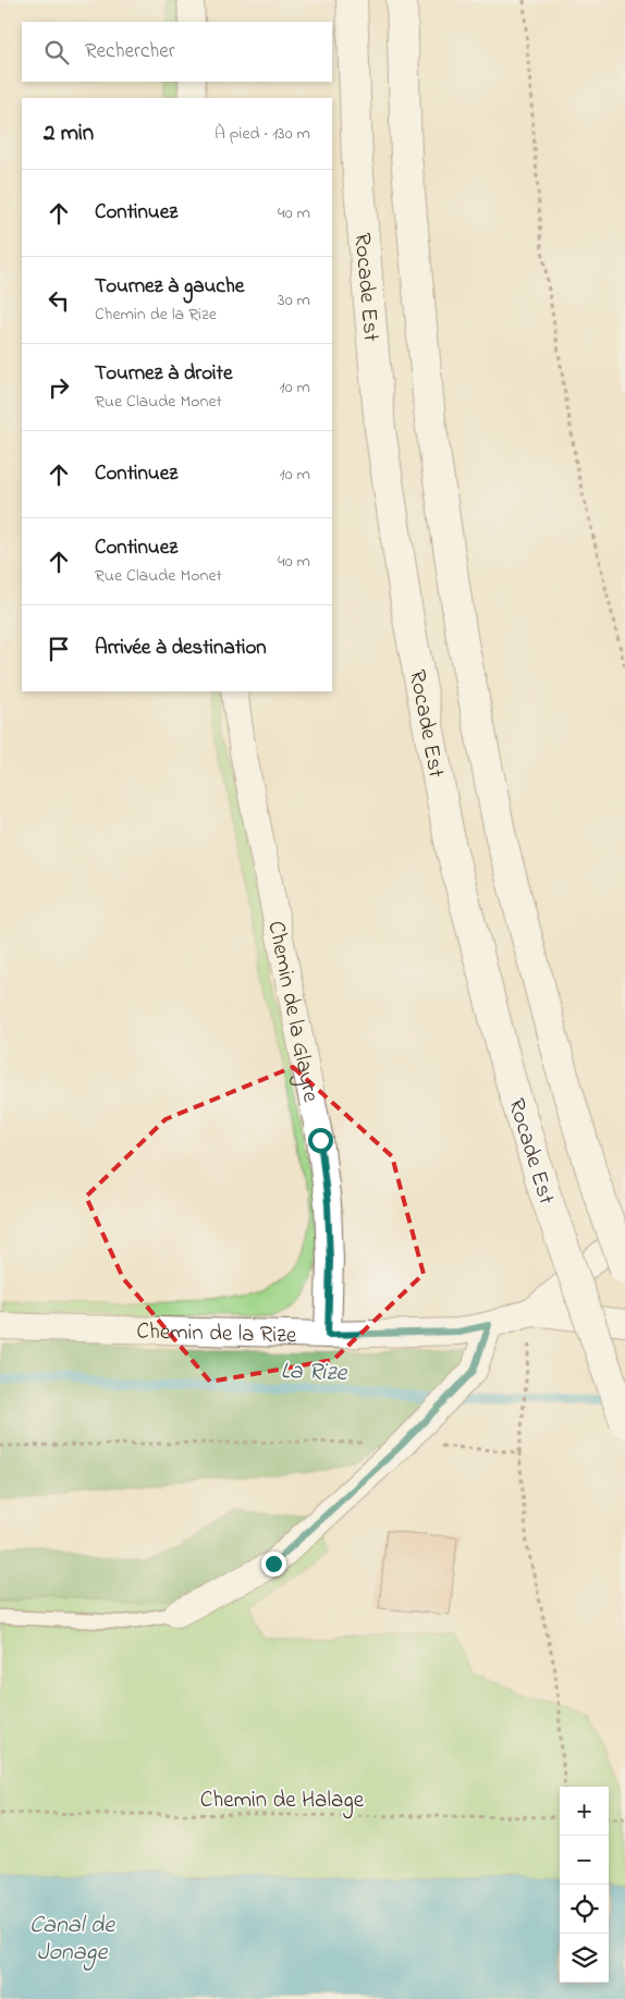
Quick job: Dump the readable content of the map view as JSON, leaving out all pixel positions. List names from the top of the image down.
{
  "streets": {
    "highway": ["Rocade Est"],
    "street": ["Chemin de la Glayre", "Chemin de la Rize"],
    "path": ["Chemin de Halage"]
  },
  "crossings": [
    ["Chemin de la Glayre", "Chemin de la Rize"]
  ],
  "water": ["La Rize", "Canal de Jonage"],
  "page": {
    "search": "Rechercher",
    "heading": ["2 min", "À pied · 130 m"],
    "list": [
      ["Continuez", "40 m"],
      ["Tournez à gauche", "Chemin de la Rize", "30 m"],
      ["Tournez à droite", "Rue Claude Monet", "10 m"],
      ["Continuez", "10 m"],
      ["Continuez", "Rue Claude Monet", "40 m"],
      "Arrivée à destination"
    ],
    "map_buttons": ["+", "−"]
  }
}
